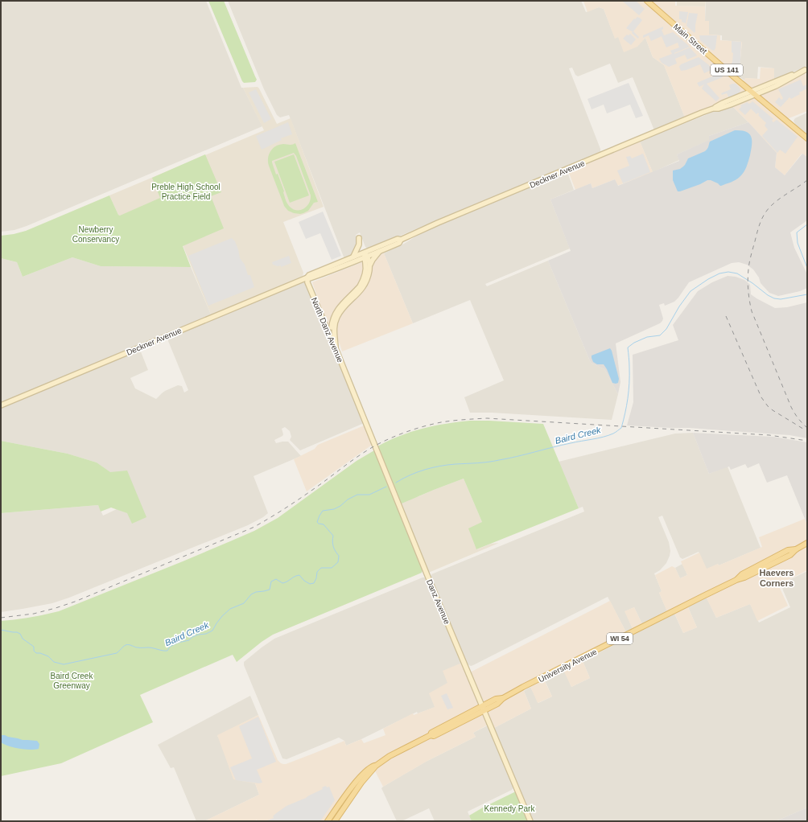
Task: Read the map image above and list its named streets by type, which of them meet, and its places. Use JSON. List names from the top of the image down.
{
  "streets": {
    "main road": [
      "Main Street",
      "US 141",
      "WI 54",
      "University Avenue"
    ],
    "street": ["Deckner Avenue", "North Danz Avenue", "Danz Avenue"]
  },
  "crossings": [
    ["Main Street", "Deckner Avenue"],
    ["Deckner Avenue", "North Danz Avenue"],
    ["North Danz Avenue", "Danz Avenue"],
    ["Danz Avenue", "University Avenue"]
  ],
  "districts": ["Haevers Corners"],
  "water": ["Baird Creek"],
  "parks": [
    "Preble High School Practice Field",
    "Newberry Conservancy",
    "Baird Creek Greenway",
    "Kennedy Park"
  ]
}
